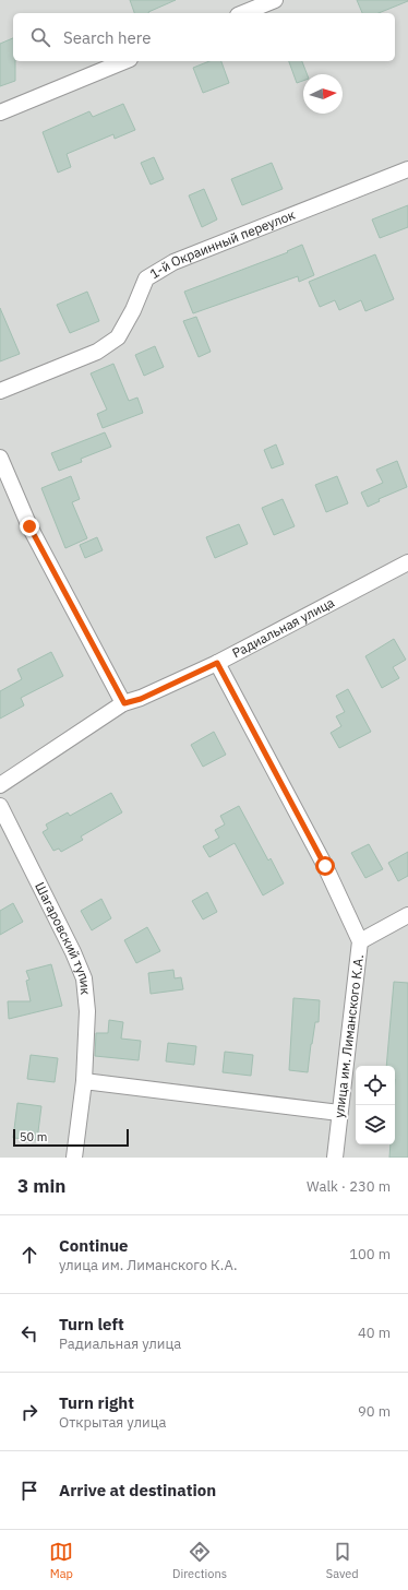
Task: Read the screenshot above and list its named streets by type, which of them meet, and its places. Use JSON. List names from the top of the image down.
{
  "streets": {
    "street": [
      "1-й Окраинный переулок",
      "Радиальная улица",
      "Шагаровский тупик",
      "улица им. Лиманского К.А."
    ]
  },
  "crossings": [
    ["Радиальная улица", "улица им. Лиманского К.А."]
  ],
  "scale_bar": "50 m",
  "north": "right",
  "page": {
    "search": "Search here",
    "scale": "50 m",
    "heading": ["3 min", "Walk · 230 m"],
    "list": [
      ["Continue", "улица им. Лиманского К.А.", "100 m"],
      ["Turn left", "Радиальная улица", "40 m"],
      ["Turn right", "Открытая улица", "90 m"],
      "Arrive at destination"
    ],
    "nav": ["Map", "Directions", "Saved"]
  }
}
